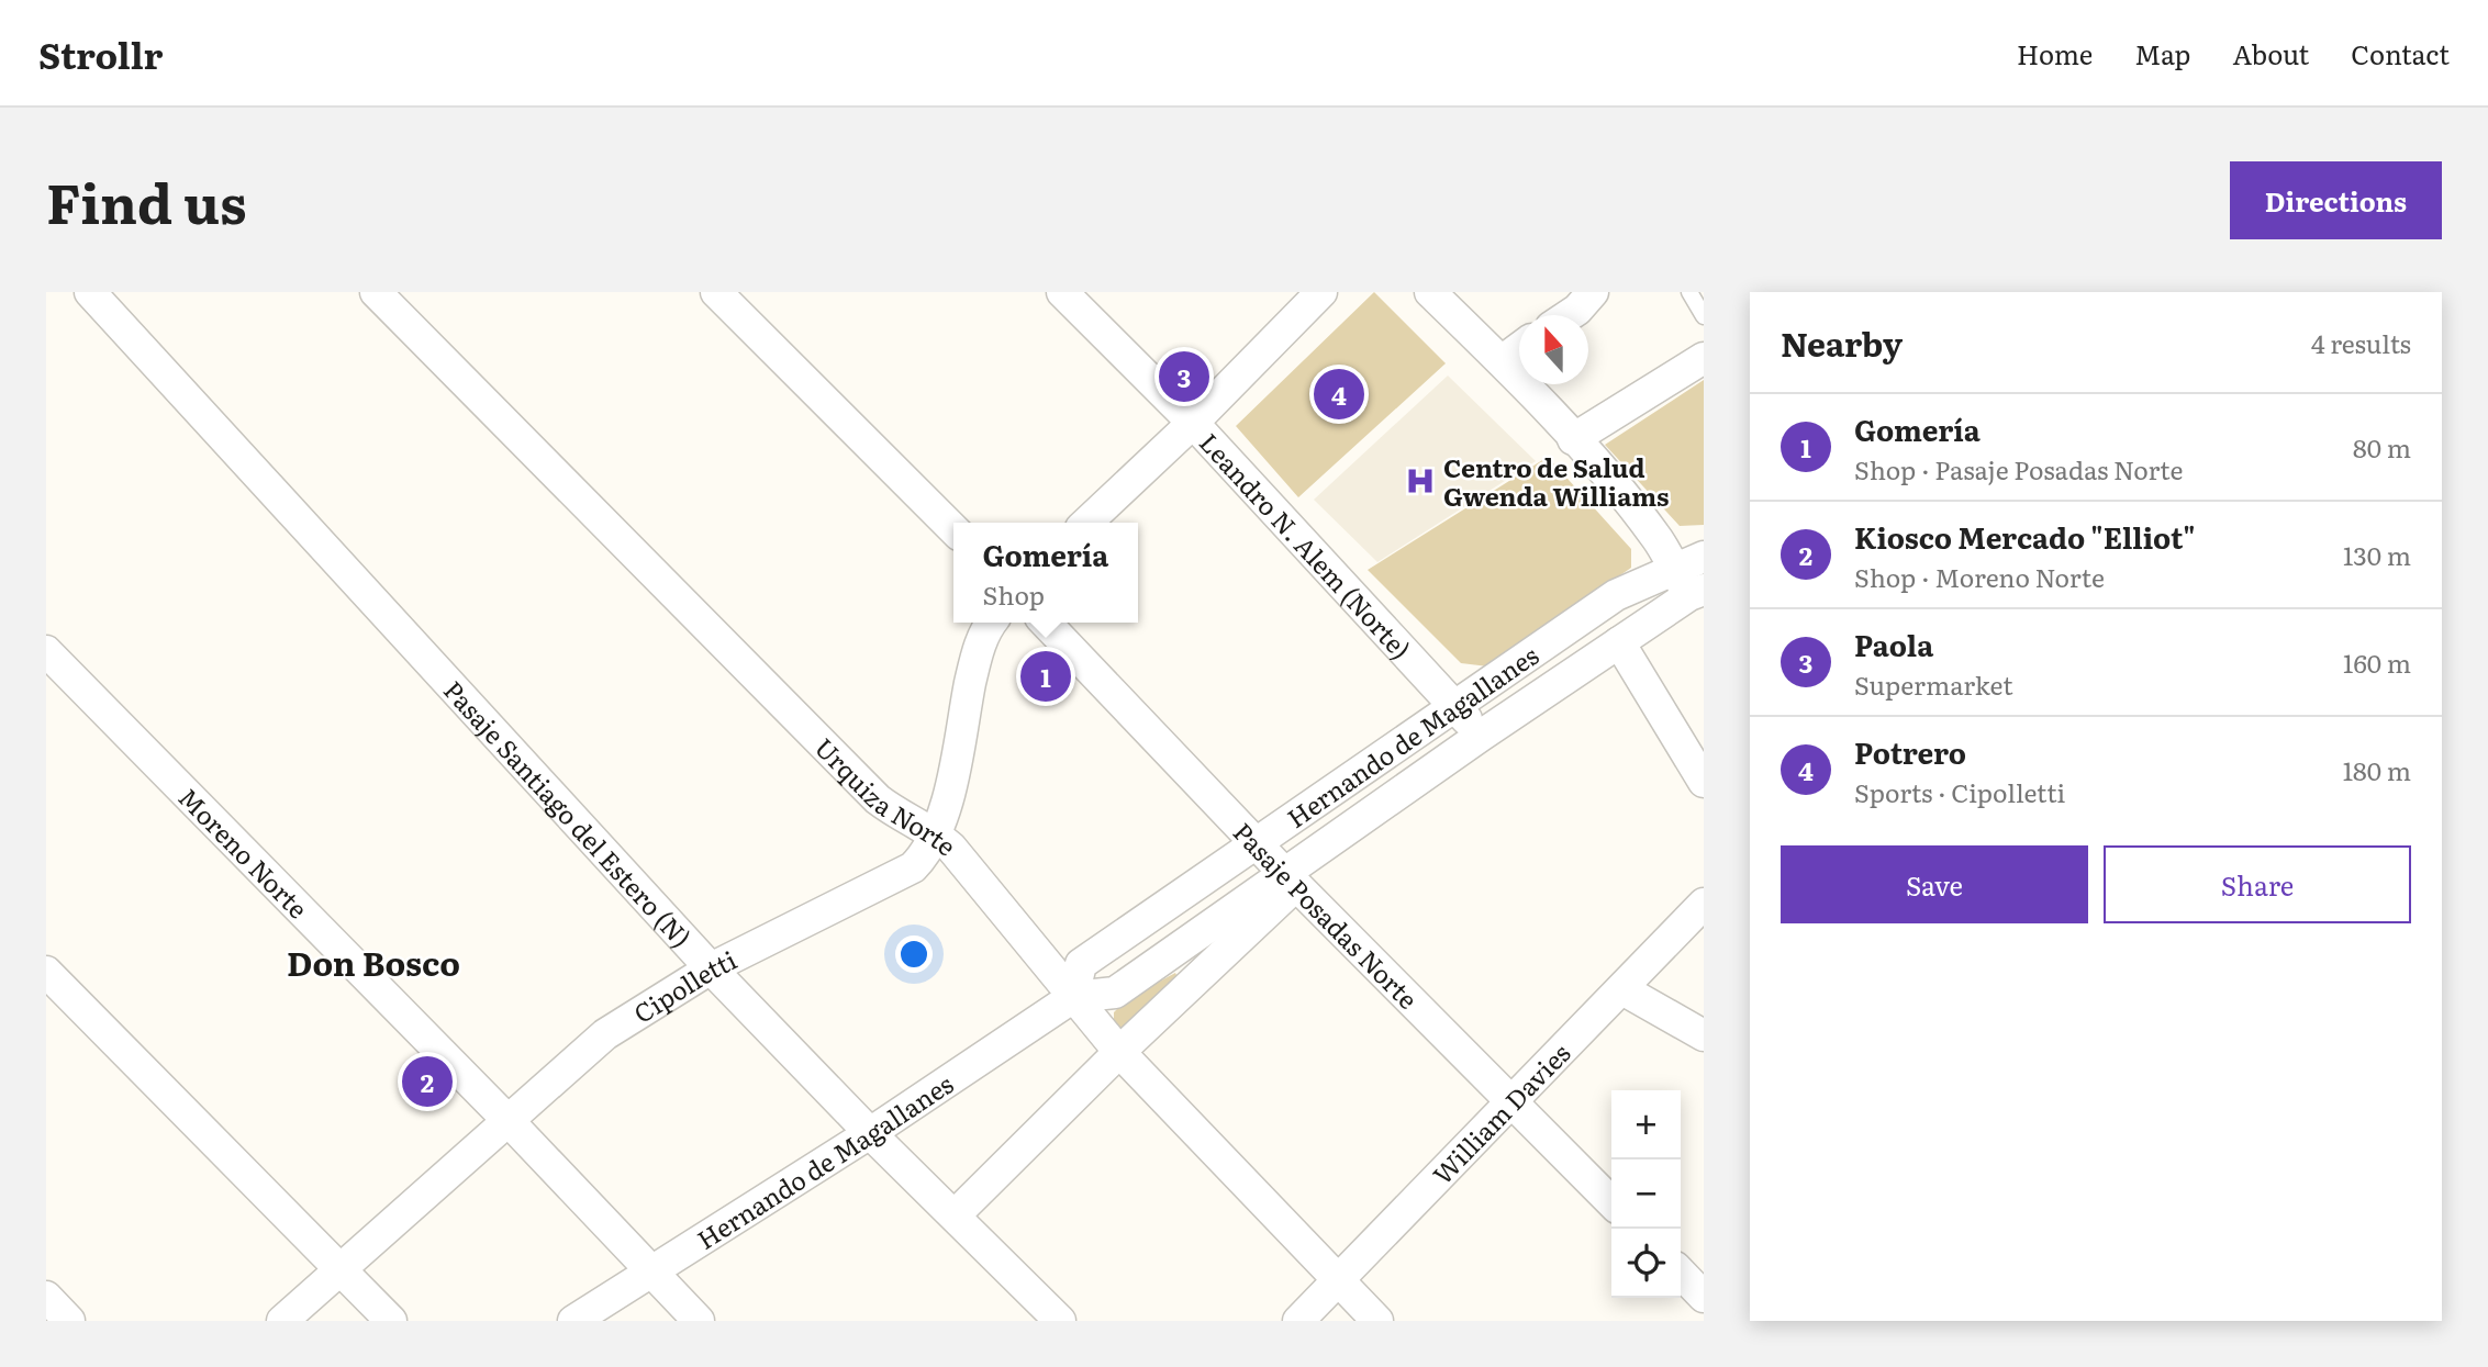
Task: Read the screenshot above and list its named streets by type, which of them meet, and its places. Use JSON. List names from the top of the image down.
{
  "streets": {
    "street": [
      "Leandro N. Alem (Norte)",
      "Hernando de Magallanes",
      "Urquiza Norte",
      "Pasaje Santiago del Estero (N)",
      "Moreno Norte",
      "Pasaje Posadas Norte",
      "Cipolletti",
      "William Davies"
    ]
  },
  "crossings": [
    ["Leandro N. Alem (Norte)", "Hernando de Magallanes"],
    ["Hernando de Magallanes", "Urquiza Norte"],
    ["Hernando de Magallanes", "Pasaje Santiago del Estero (N)"],
    ["Hernando de Magallanes", "Moreno Norte"],
    ["Hernando de Magallanes", "Pasaje Posadas Norte"],
    ["Urquiza Norte", "Cipolletti"],
    ["Urquiza Norte", "William Davies"],
    ["Pasaje Santiago del Estero (N)", "Cipolletti"],
    ["Moreno Norte", "Cipolletti"],
    ["Pasaje Posadas Norte", "William Davies"]
  ],
  "districts": ["Don Bosco"],
  "places": {
    "hospital": ["Centro de Salud Gwenda Williams"]
  },
  "north": "top",
  "page": {
    "header": "Strollr",
    "nav": [
      "Home",
      "Map",
      "About",
      "Contact"
    ],
    "title": "Find us",
    "buttons": [
      "Directions",
      ["Save", "Share"]
    ],
    "heading": ["Nearby", "4 results"],
    "pins": [
      "3",
      "4",
      "1",
      "2"
    ],
    "list": [
      {
        "mark": "1",
        "name": "Gomería",
        "note": "Shop · Pasaje Posadas Norte",
        "value": "80 m"
      },
      {
        "mark": "2",
        "name": "Kiosco Mercado \"Elliot\"",
        "note": "Shop · Moreno Norte",
        "value": "130 m"
      },
      {
        "mark": "3",
        "name": "Paola",
        "note": "Supermarket",
        "value": "160 m"
      },
      {
        "mark": "4",
        "name": "Potrero",
        "note": "Sports · Cipolletti",
        "value": "180 m"
      }
    ],
    "popup": ["Gomería", "Shop"],
    "map_buttons": ["+", "−"]
  }
}
